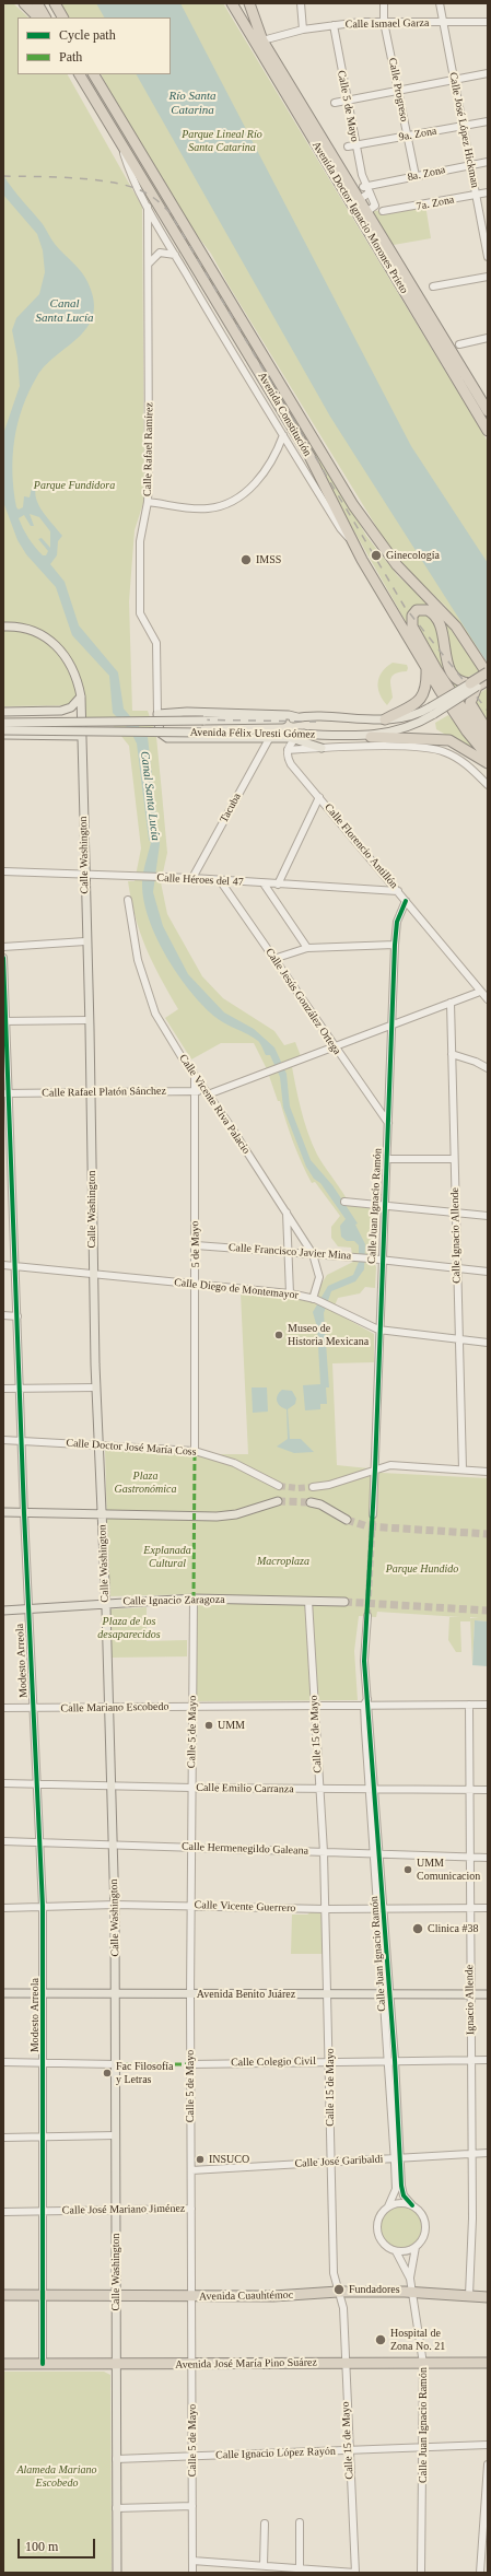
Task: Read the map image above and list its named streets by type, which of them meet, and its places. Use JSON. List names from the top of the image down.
{
  "streets": {
    "highway": [
      "Avenida Doctor Ignacio Morones Prieto",
      "Avenida Constitución",
      "Avenida Félix Uresti Gómez",
      "Avenida Cuauhtémoc",
      "Avenida José María Pino Suárez"
    ],
    "main road": ["Calle Washington", "Calle Ignacio Zaragoza", "Avenida Benito Juárez"],
    "street": [
      "Calle Ismael Garza",
      "Calle Progreso",
      "Calle 5 de Mayo",
      "Calle José López Hickman",
      "9a. Zona",
      "8a. Zona",
      "7a. Zona",
      "Calle Rafael Ramírez",
      "Tacuba",
      "Calle Florencio Antillón",
      "Calle Héroes del 47",
      "Calle Jesús González Ortega",
      "Calle Rafael Platón Sánchez",
      "Calle Vicente Riva Palacio",
      "Calle Juan Ignacio Ramón",
      "Calle Ignacio Allende",
      "5 de Mayo",
      "Calle Francisco Javier Mina",
      "Calle Diego de Montemayor",
      "Calle Doctor José María Coss",
      "Modesto Arreola",
      "Calle Mariano Escobedo",
      "Calle 15 de Mayo",
      "Calle Emilio Carranza",
      "Calle Hermenegildo Galeana",
      "Calle Vicente Guerrero",
      "Ignacio Allende",
      "Calle Colegio Civil",
      "Calle José Garibaldi",
      "Calle José Mariano Jiménez",
      "Calle Ignacio López Rayón"
    ]
  },
  "crossings": [
    ["Calle Ismael Garza", "Calle Progreso"],
    ["Calle Ismael Garza", "Calle 5 de Mayo"],
    ["Calle Ismael Garza", "Calle José López Hickman"],
    ["Calle Ismael Garza", "Avenida Doctor Ignacio Morones Prieto"],
    ["Calle Progreso", "9a. Zona"],
    ["Calle Progreso", "8a. Zona"],
    ["Calle 5 de Mayo", "9a. Zona"],
    ["Calle 5 de Mayo", "8a. Zona"],
    ["Calle 5 de Mayo", "Avenida Doctor Ignacio Morones Prieto"],
    ["Calle 5 de Mayo", "Calle Ignacio Zaragoza"],
    ["Calle 5 de Mayo", "Calle Mariano Escobedo"],
    ["Calle 5 de Mayo", "Calle Emilio Carranza"],
    ["Calle 5 de Mayo", "Calle Hermenegildo Galeana"],
    ["Calle 5 de Mayo", "Calle Vicente Guerrero"],
    ["Calle 5 de Mayo", "Avenida Benito Juárez"],
    ["Calle 5 de Mayo", "Calle Colegio Civil"],
    ["Calle 5 de Mayo", "Calle José Garibaldi"],
    ["Calle 5 de Mayo", "Calle José Mariano Jiménez"],
    ["Calle 5 de Mayo", "Avenida Cuauhtémoc"],
    ["Calle 5 de Mayo", "Avenida José María Pino Suárez"],
    ["Calle 5 de Mayo", "Calle Ignacio López Rayón"],
    ["Calle José López Hickman", "9a. Zona"],
    ["Calle José López Hickman", "8a. Zona"],
    ["Calle José López Hickman", "7a. Zona"],
    ["Avenida Constitución", "Avenida Félix Uresti Gómez"],
    ["Tacuba", "Calle Héroes del 47"],
    ["Calle Florencio Antillón", "Calle Héroes del 47"],
    ["Calle Florencio Antillón", "Calle Rafael Platón Sánchez"],
    ["Calle Florencio Antillón", "Calle Juan Ignacio Ramón"],
    ["Calle Washington", "Calle Héroes del 47"],
    ["Calle Washington", "Calle Rafael Platón Sánchez"],
    ["Calle Washington", "Calle Diego de Montemayor"],
    ["Calle Washington", "Calle Doctor José María Coss"],
    ["Calle Washington", "Calle Ignacio Zaragoza"],
    ["Calle Washington", "Calle Mariano Escobedo"],
    ["Calle Washington", "Calle Emilio Carranza"],
    ["Calle Washington", "Calle Hermenegildo Galeana"],
    ["Calle Washington", "Calle Vicente Guerrero"],
    ["Calle Washington", "Avenida Benito Juárez"],
    ["Calle Washington", "Calle José Mariano Jiménez"],
    ["Calle Washington", "Avenida Cuauhtémoc"],
    ["Calle Washington", "Avenida José María Pino Suárez"],
    ["Calle Washington", "Calle Ignacio López Rayón"],
    ["Calle Héroes del 47", "Calle Jesús González Ortega"],
    ["Calle Jesús González Ortega", "Calle Rafael Platón Sánchez"],
    ["Calle Jesús González Ortega", "Calle Juan Ignacio Ramón"],
    ["Calle Rafael Platón Sánchez", "Calle Vicente Riva Palacio"],
    ["Calle Rafael Platón Sánchez", "Calle Juan Ignacio Ramón"],
    ["Calle Rafael Platón Sánchez", "Calle Ignacio Allende"],
    ["Calle Rafael Platón Sánchez", "5 de Mayo"],
    ["Calle Rafael Platón Sánchez", "Modesto Arreola"],
    ["Calle Vicente Riva Palacio", "Calle Francisco Javier Mina"],
    ["Calle Vicente Riva Palacio", "Calle Diego de Montemayor"],
    ["Calle Juan Ignacio Ramón", "Calle Francisco Javier Mina"],
    ["Calle Juan Ignacio Ramón", "Calle Diego de Montemayor"],
    ["Calle Juan Ignacio Ramón", "Calle Mariano Escobedo"],
    ["Calle Juan Ignacio Ramón", "Calle Emilio Carranza"],
    ["Calle Juan Ignacio Ramón", "Calle Hermenegildo Galeana"],
    ["Calle Juan Ignacio Ramón", "Calle Vicente Guerrero"],
    ["Calle Juan Ignacio Ramón", "Avenida Benito Juárez"],
    ["Calle Juan Ignacio Ramón", "Calle Colegio Civil"],
    ["Calle Juan Ignacio Ramón", "Calle José Garibaldi"],
    ["Calle Juan Ignacio Ramón", "Avenida Cuauhtémoc"],
    ["Calle Juan Ignacio Ramón", "Avenida José María Pino Suárez"],
    ["Calle Juan Ignacio Ramón", "Calle Ignacio López Rayón"],
    ["Calle Ignacio Allende", "Calle Francisco Javier Mina"],
    ["Calle Ignacio Allende", "Calle Diego de Montemayor"],
    ["5 de Mayo", "Calle Francisco Javier Mina"],
    ["5 de Mayo", "Calle Diego de Montemayor"],
    ["5 de Mayo", "Calle Doctor José María Coss"],
    ["Calle Diego de Montemayor", "Modesto Arreola"],
    ["Calle Doctor José María Coss", "Modesto Arreola"],
    ["Calle Ignacio Zaragoza", "Modesto Arreola"],
    ["Calle Ignacio Zaragoza", "Calle 15 de Mayo"],
    ["Modesto Arreola", "Calle Mariano Escobedo"],
    ["Modesto Arreola", "Calle Emilio Carranza"],
    ["Modesto Arreola", "Calle Hermenegildo Galeana"],
    ["Modesto Arreola", "Calle Vicente Guerrero"],
    ["Modesto Arreola", "Avenida Benito Juárez"],
    ["Modesto Arreola", "Calle José Mariano Jiménez"],
    ["Modesto Arreola", "Avenida Cuauhtémoc"],
    ["Modesto Arreola", "Avenida José María Pino Suárez"],
    ["Calle Mariano Escobedo", "Calle 15 de Mayo"],
    ["Calle Mariano Escobedo", "Ignacio Allende"],
    ["Calle 15 de Mayo", "Calle Emilio Carranza"],
    ["Calle 15 de Mayo", "Calle Hermenegildo Galeana"],
    ["Calle 15 de Mayo", "Calle Vicente Guerrero"],
    ["Calle 15 de Mayo", "Avenida Benito Juárez"],
    ["Calle 15 de Mayo", "Calle Colegio Civil"],
    ["Calle 15 de Mayo", "Calle José Garibaldi"],
    ["Calle 15 de Mayo", "Avenida Cuauhtémoc"],
    ["Calle 15 de Mayo", "Avenida José María Pino Suárez"],
    ["Calle 15 de Mayo", "Calle Ignacio López Rayón"],
    ["Calle Emilio Carranza", "Ignacio Allende"],
    ["Calle Hermenegildo Galeana", "Ignacio Allende"],
    ["Calle Vicente Guerrero", "Ignacio Allende"],
    ["Avenida Benito Juárez", "Ignacio Allende"],
    ["Ignacio Allende", "Calle Colegio Civil"],
    ["Ignacio Allende", "Calle José Garibaldi"],
    ["Ignacio Allende", "Avenida Cuauhtémoc"]
  ],
  "water": ["Río Santa Catarina", "Canal Santa Lucía"],
  "parks": [
    "Parque Lineal Río Santa Catarina",
    "Parque Fundidora",
    "Plaza Gastronómica",
    "Explanada Cultural",
    "Macroplaza",
    "Parque Hundido",
    "Plaza de los desaparecidos",
    "Alameda Mariano Escobedo"
  ],
  "places": [
    "Ginecología",
    "IMSS",
    "Museo de Historia Mexicana",
    "UMM",
    "UMM Comunicacion",
    "Clinica #38",
    "Fac Filosofía y Letras",
    "INSUCO",
    "Fundadores",
    "Hospital de Zona No. 21"
  ],
  "legend": ["Cycle path", "Path"],
  "scale_bar": "100 m"
}
